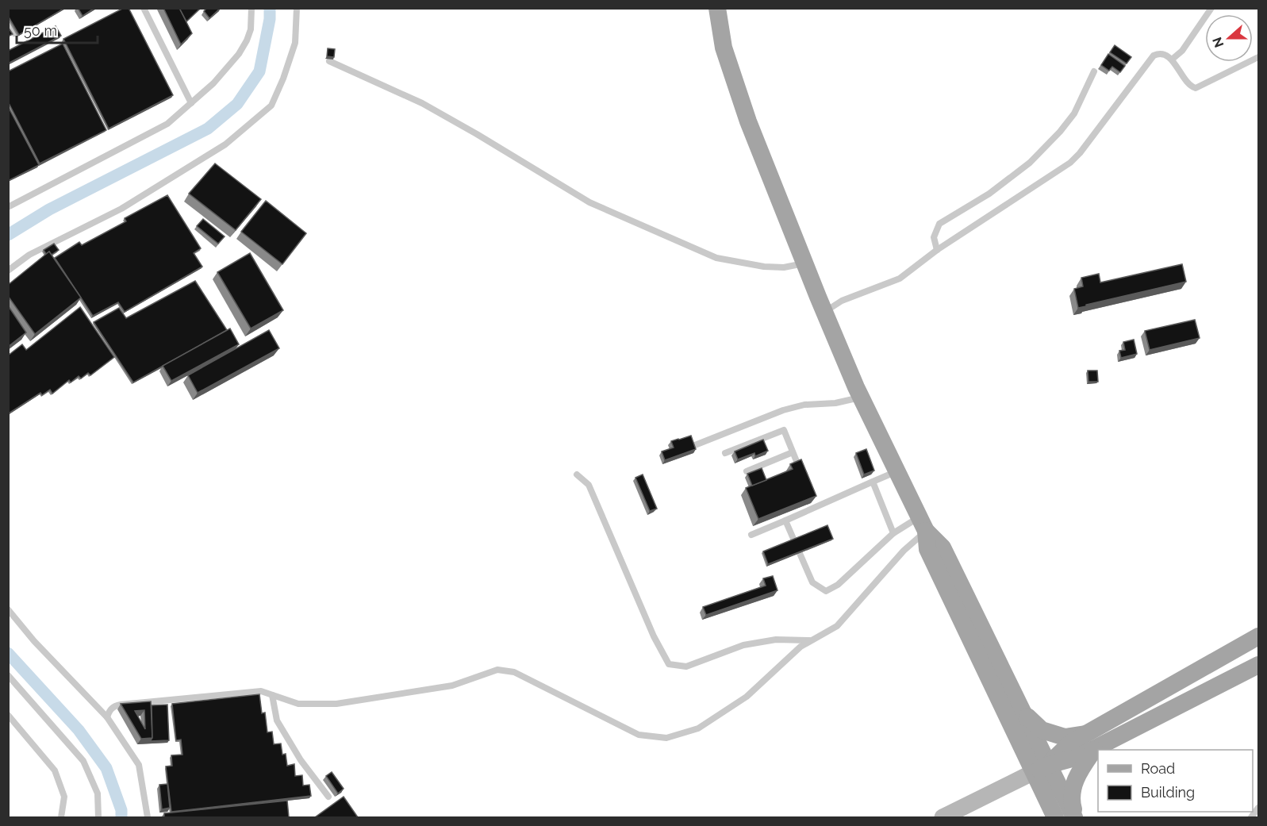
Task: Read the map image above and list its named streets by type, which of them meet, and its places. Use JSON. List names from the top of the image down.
{
  "legend": ["Road", "Building"],
  "scale_bar": "50 m",
  "north": "left"
}
